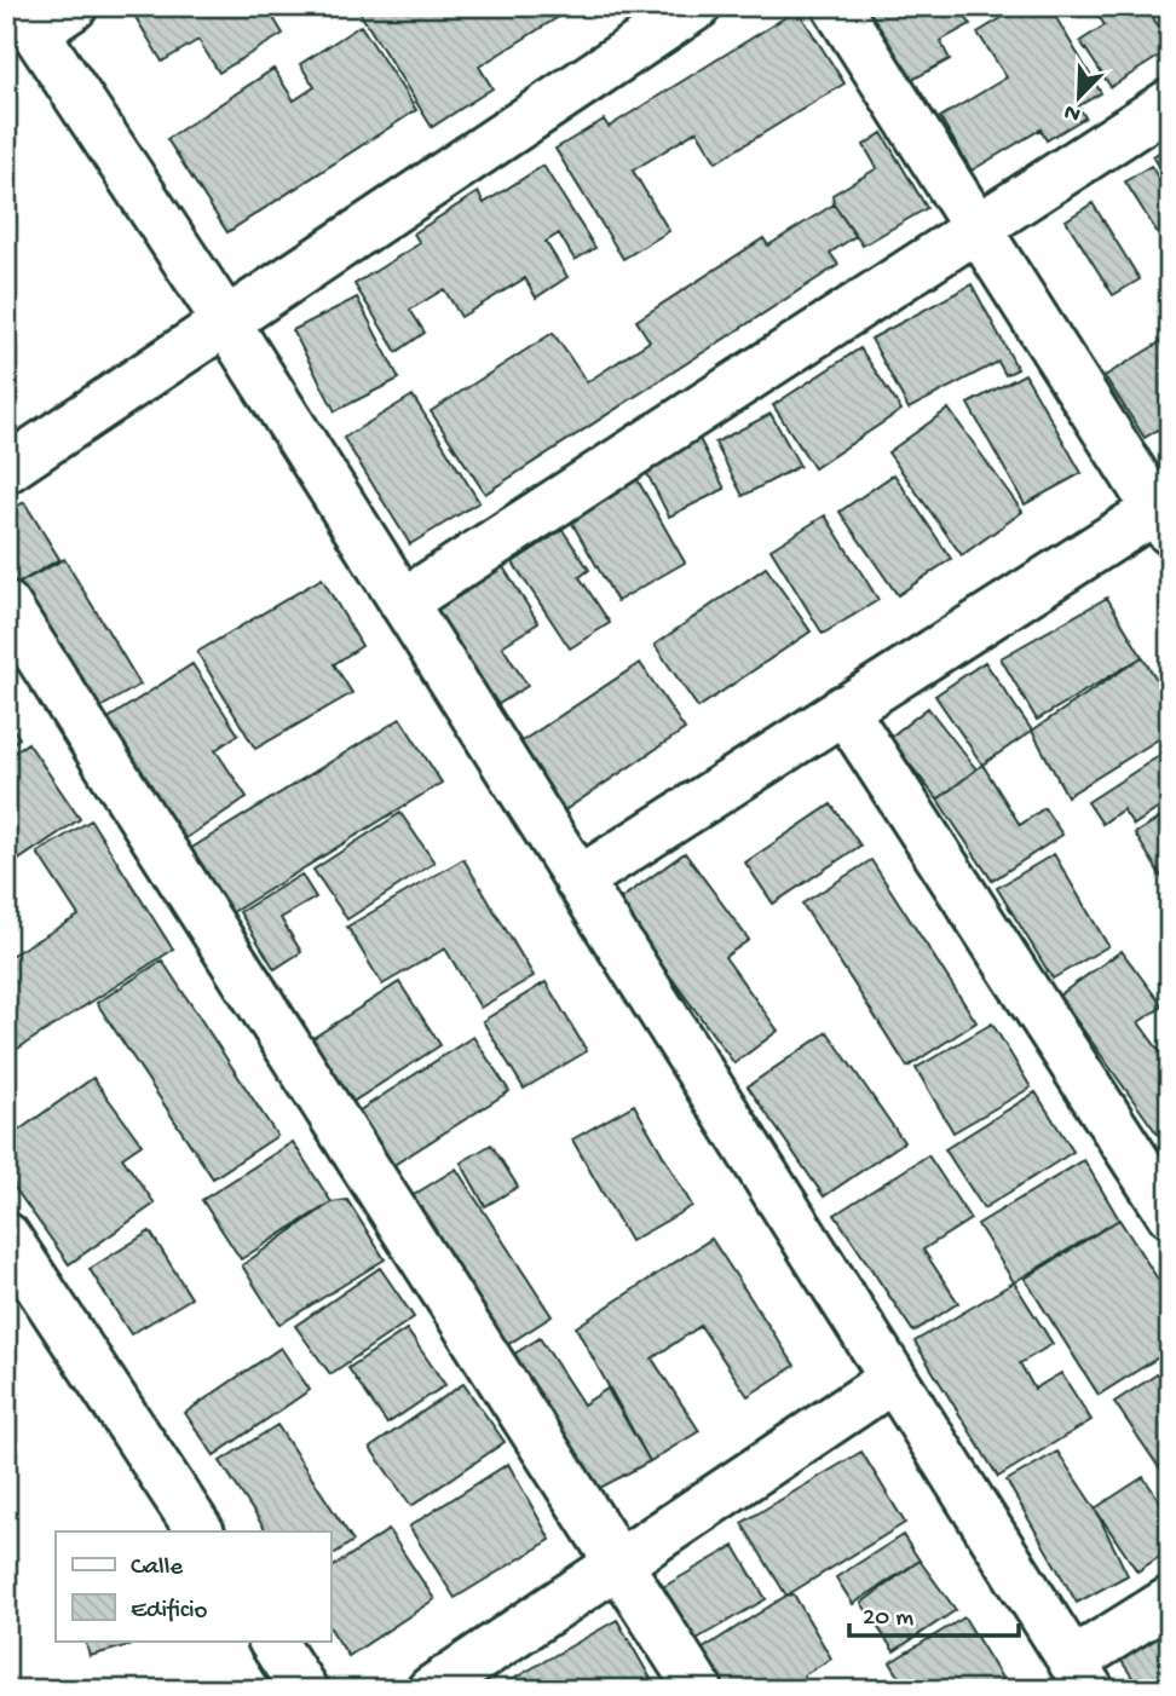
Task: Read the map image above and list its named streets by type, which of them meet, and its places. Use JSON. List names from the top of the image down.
{
  "legend": ["Calle", "Edificio"],
  "scale_bar": "20 m",
  "north": "bottom left"
}
